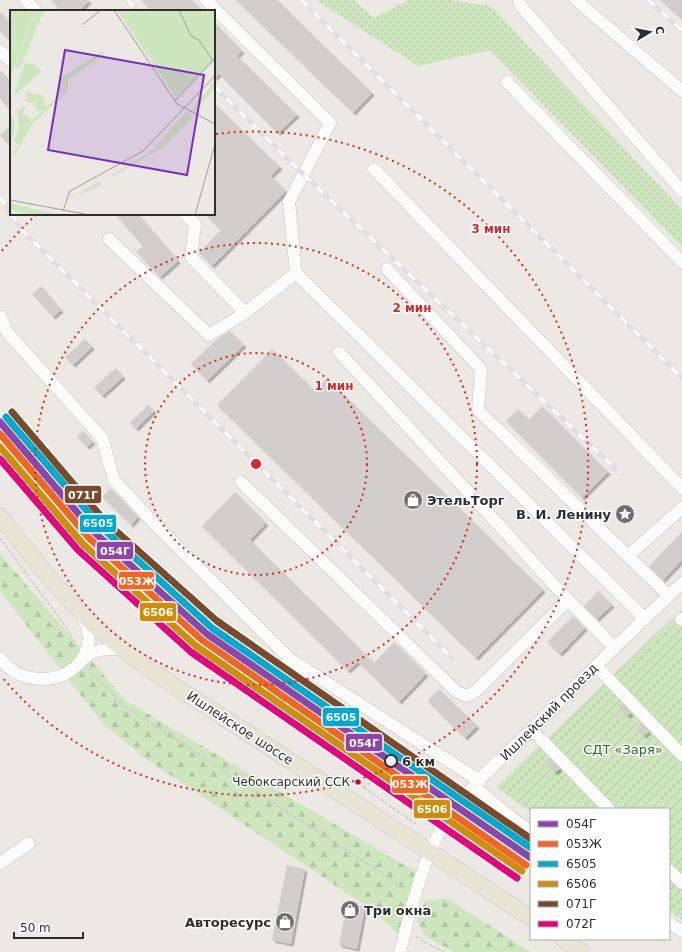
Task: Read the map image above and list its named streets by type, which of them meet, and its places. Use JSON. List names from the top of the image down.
{
  "streets": {
    "main road": ["Ишлейское шоссе"],
    "street": ["Ишлейский проезд"]
  },
  "crossings": [
    ["Ишлейский проезд", "Ишлейское шоссе"]
  ],
  "parks": ["СДТ «Заря»"],
  "places": {
    "shop": ["ЭтельТорг", "Три окна", "Авторесурс"],
    "place": ["В. И. Ленину"],
    "other": ["6 км", "Чебоксарский ССК"]
  },
  "lines": [
    "transit line 071Г",
    "transit line 6505",
    "transit line 054Г",
    "transit line 053Ж",
    "transit line 6506",
    "transit line 072Г"
  ],
  "legend": [
    "054Г",
    "053Ж",
    "6505",
    "6506",
    "071Г",
    "072Г"
  ],
  "scale_bar": "50 m",
  "north": "right",
  "rings": ["3 мин", "2 мин", "1 мин"]
}
